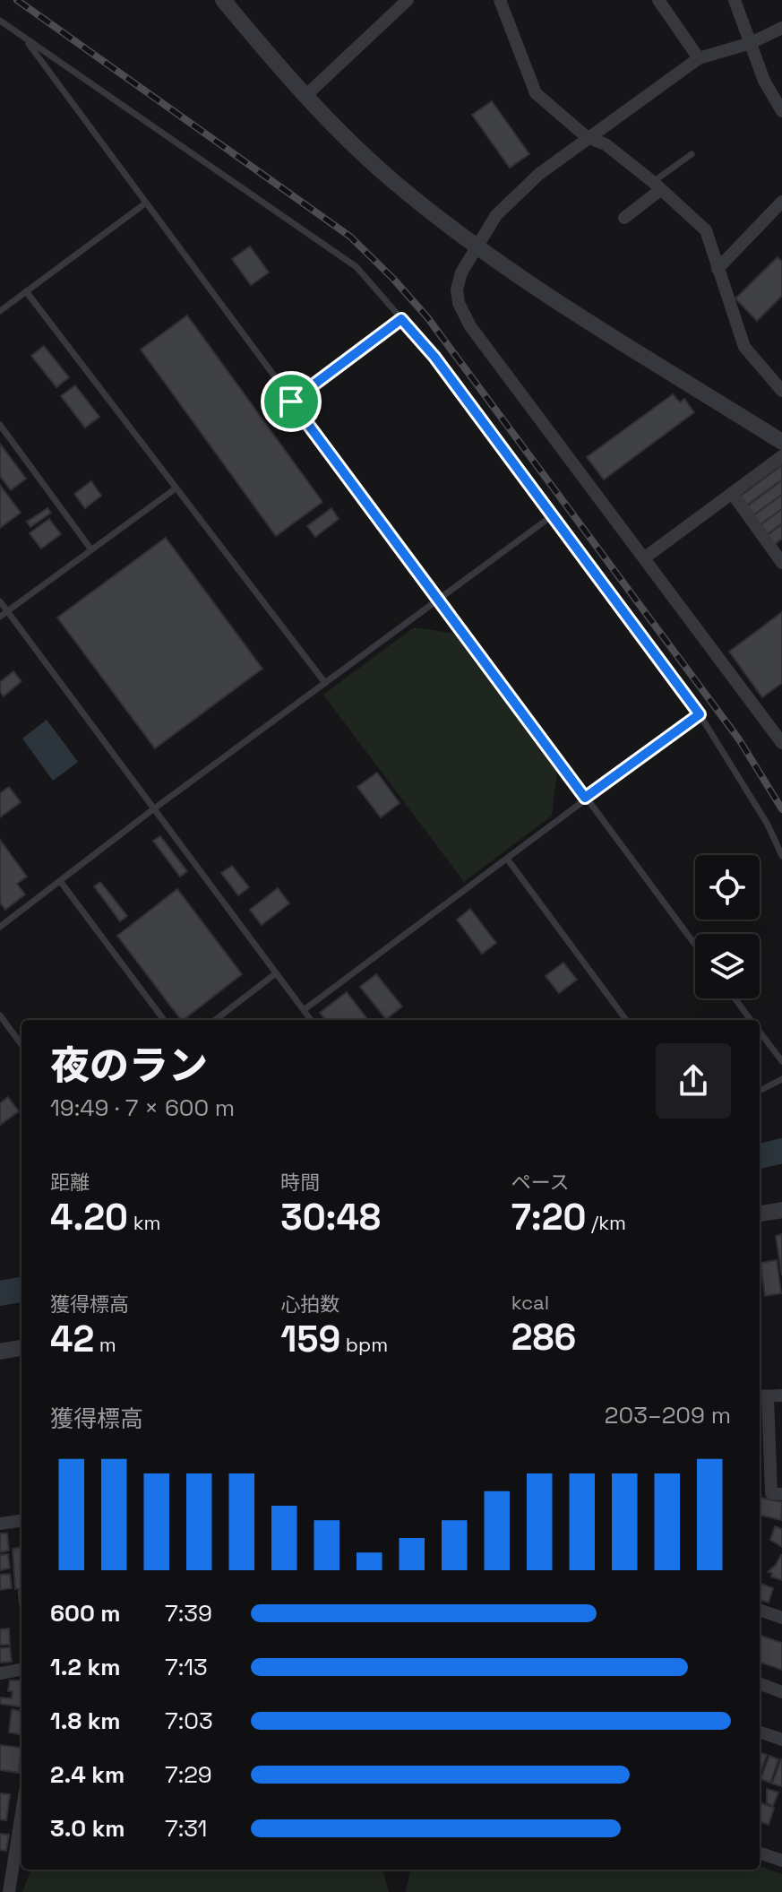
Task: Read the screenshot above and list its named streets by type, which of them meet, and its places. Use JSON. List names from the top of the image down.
{
  "page": {
    "heading": ["夜のラン", "19:49 · 7 × 600 m"],
    "stats": [
      ["距離", "4.20 km"],
      ["時間", "30:48"],
      ["ペース", "7:20 /km"],
      ["獲得標高", "42 m"],
      ["心拍数", "159 bpm"],
      ["kcal", "286"]
    ],
    "chart": ["獲得標高", "203–209 m"],
    "list": [
      {
        "name": "600 m",
        "note": "7:39"
      },
      {
        "name": "1.2 km",
        "note": "7:13"
      },
      {
        "name": "1.8 km",
        "note": "7:03"
      },
      {
        "name": "2.4 km",
        "note": "7:29"
      },
      {
        "name": "3.0 km",
        "note": "7:31"
      }
    ]
  }
}
